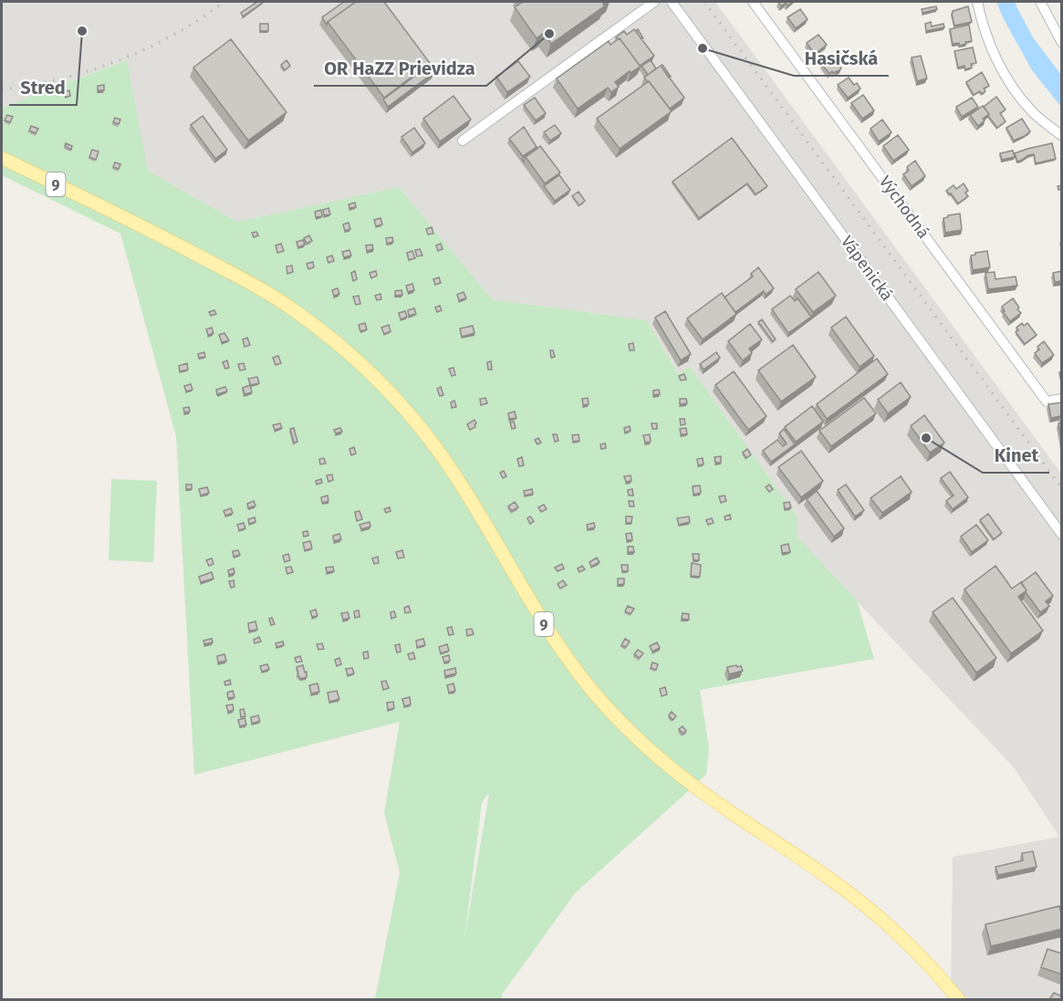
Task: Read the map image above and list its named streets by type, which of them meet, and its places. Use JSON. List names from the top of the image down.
{
  "streets": {
    "main road": ["9"],
    "street": ["Východná", "Vápenická"]
  },
  "places": [
    "Stred",
    "OR HaZZ Prievidza",
    "Hasičská",
    "Kinet"
  ]
}
